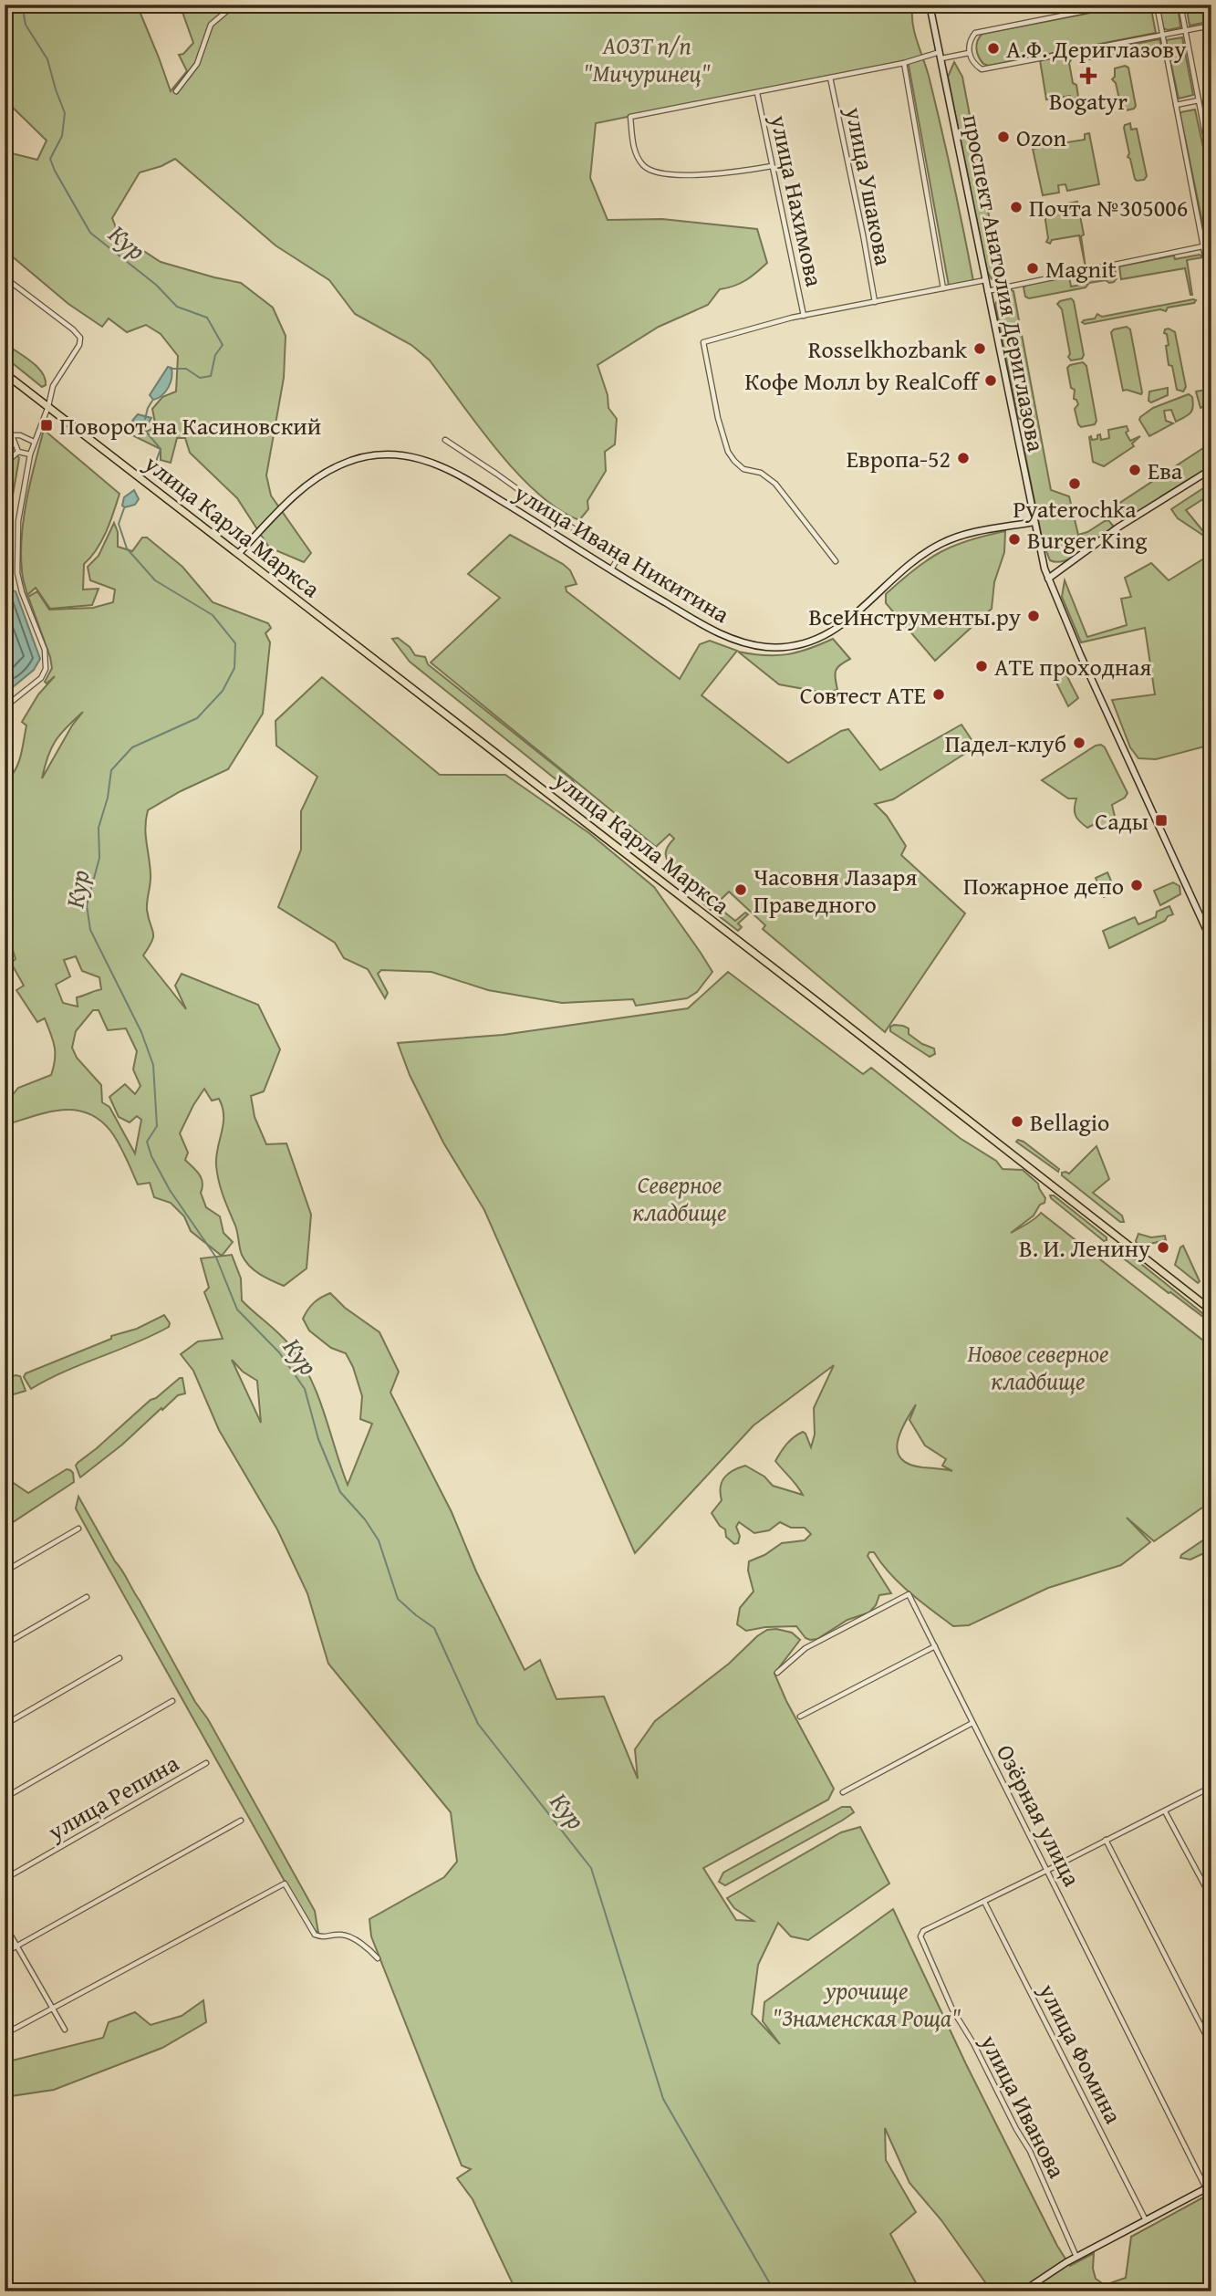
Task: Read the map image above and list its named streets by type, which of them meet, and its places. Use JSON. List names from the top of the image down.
{
  "streets": {
    "main road": ["проспект Анатолия Дериглазова", "улица Карла Маркса", "улица Ивана Никитина"],
    "street": [
      "улица Ушакова",
      "улица Нахимова",
      "улица Репина",
      "Озёрная улица",
      "улица Фомина",
      "улица Иванова"
    ]
  },
  "crossings": [
    ["проспект Анатолия Дериглазова", "улица Ивана Никитина"],
    ["улица Карла Маркса", "улица Ивана Никитина"],
    ["улица Фомина", "улица Иванова"]
  ],
  "water": ["Кур"],
  "parks": [
    "АОЗТ п/п \"Мичуринец\"",
    "Северное кладбище",
    "Новое северное кладбище",
    "урочище \"Знаменская Роща\""
  ],
  "places": {
    "other": [
      "А.Ф. Дериглазову",
      "Ozon",
      "Почта №305006",
      "Magnit",
      "Rosselkhozbank",
      "Кофе Молл by RealCoff",
      "Европа-52",
      "Ева",
      "Pyaterochka",
      "Burger King",
      "ВсеИнструменты.ру",
      "АТЕ проходная",
      "Совтест АТЕ",
      "Падел-клуб",
      "Пожарное депо",
      "Часовня Лазаря Праведного",
      "Bellagio",
      "В. И. Ленину"
    ],
    "health": ["Bogatyr"],
    "transit": ["Поворот на Касиновский", "Сады"]
  }
}
